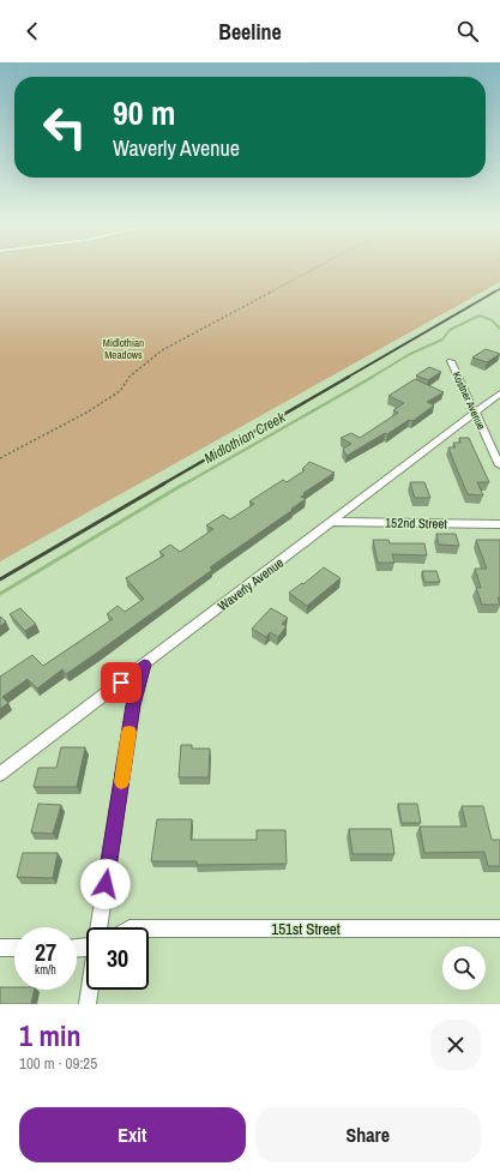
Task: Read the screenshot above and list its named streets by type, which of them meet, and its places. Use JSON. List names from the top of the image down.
{
  "streets": {
    "street": [
      "Kostner Avenue",
      "152nd Street",
      "Waverly Avenue",
      "151st Street"
    ]
  },
  "crossings": [
    ["Kostner Avenue", "Waverly Avenue"],
    ["152nd Street", "Waverly Avenue"]
  ],
  "water": ["Midlothian Creek"],
  "parks": ["Midlothian Meadows"],
  "page": {
    "header": "Beeline",
    "turn": ["90 m", "Waverly Avenue"],
    "speed": "27 km/h",
    "limit": "30",
    "heading": ["1 min", "100 m · 09:25"],
    "buttons": ["Exit", "Share"]
  }
}
